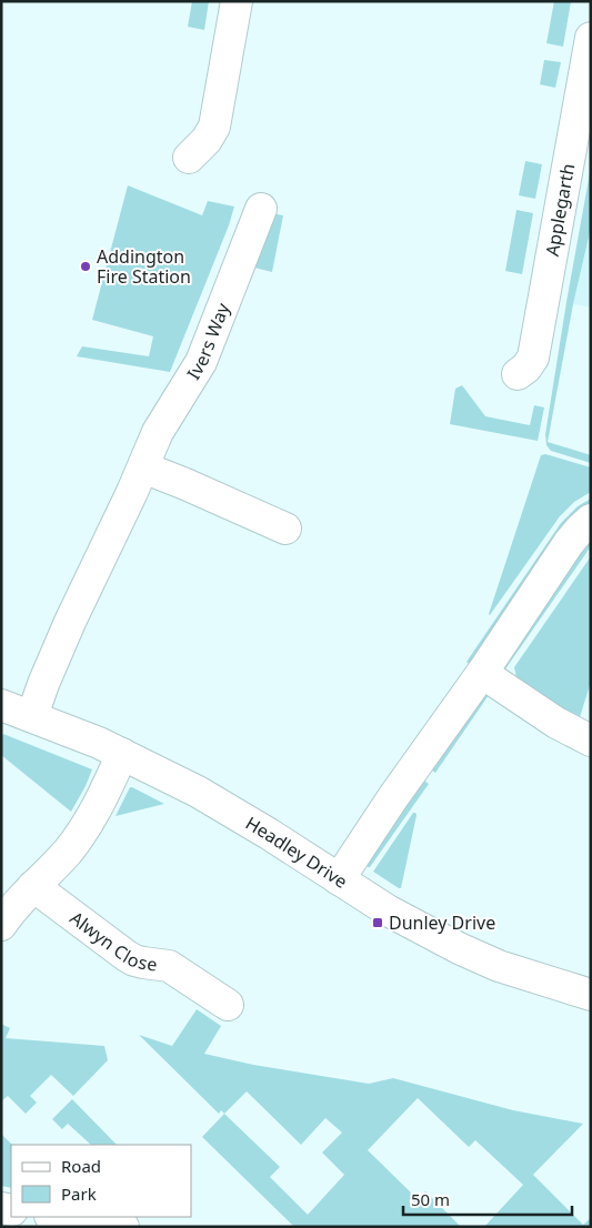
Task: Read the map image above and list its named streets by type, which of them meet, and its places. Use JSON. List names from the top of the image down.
{
  "streets": {
    "street": [
      "Applegarth",
      "Ivers Way",
      "Headley Drive",
      "Alwyn Close"
    ]
  },
  "crossings": [
    ["Ivers Way", "Headley Drive"]
  ],
  "places": {
    "other": ["Addington Fire Station"],
    "transit": ["Dunley Drive"]
  },
  "legend": ["Road", "Park"],
  "scale_bar": "50 m"
}
